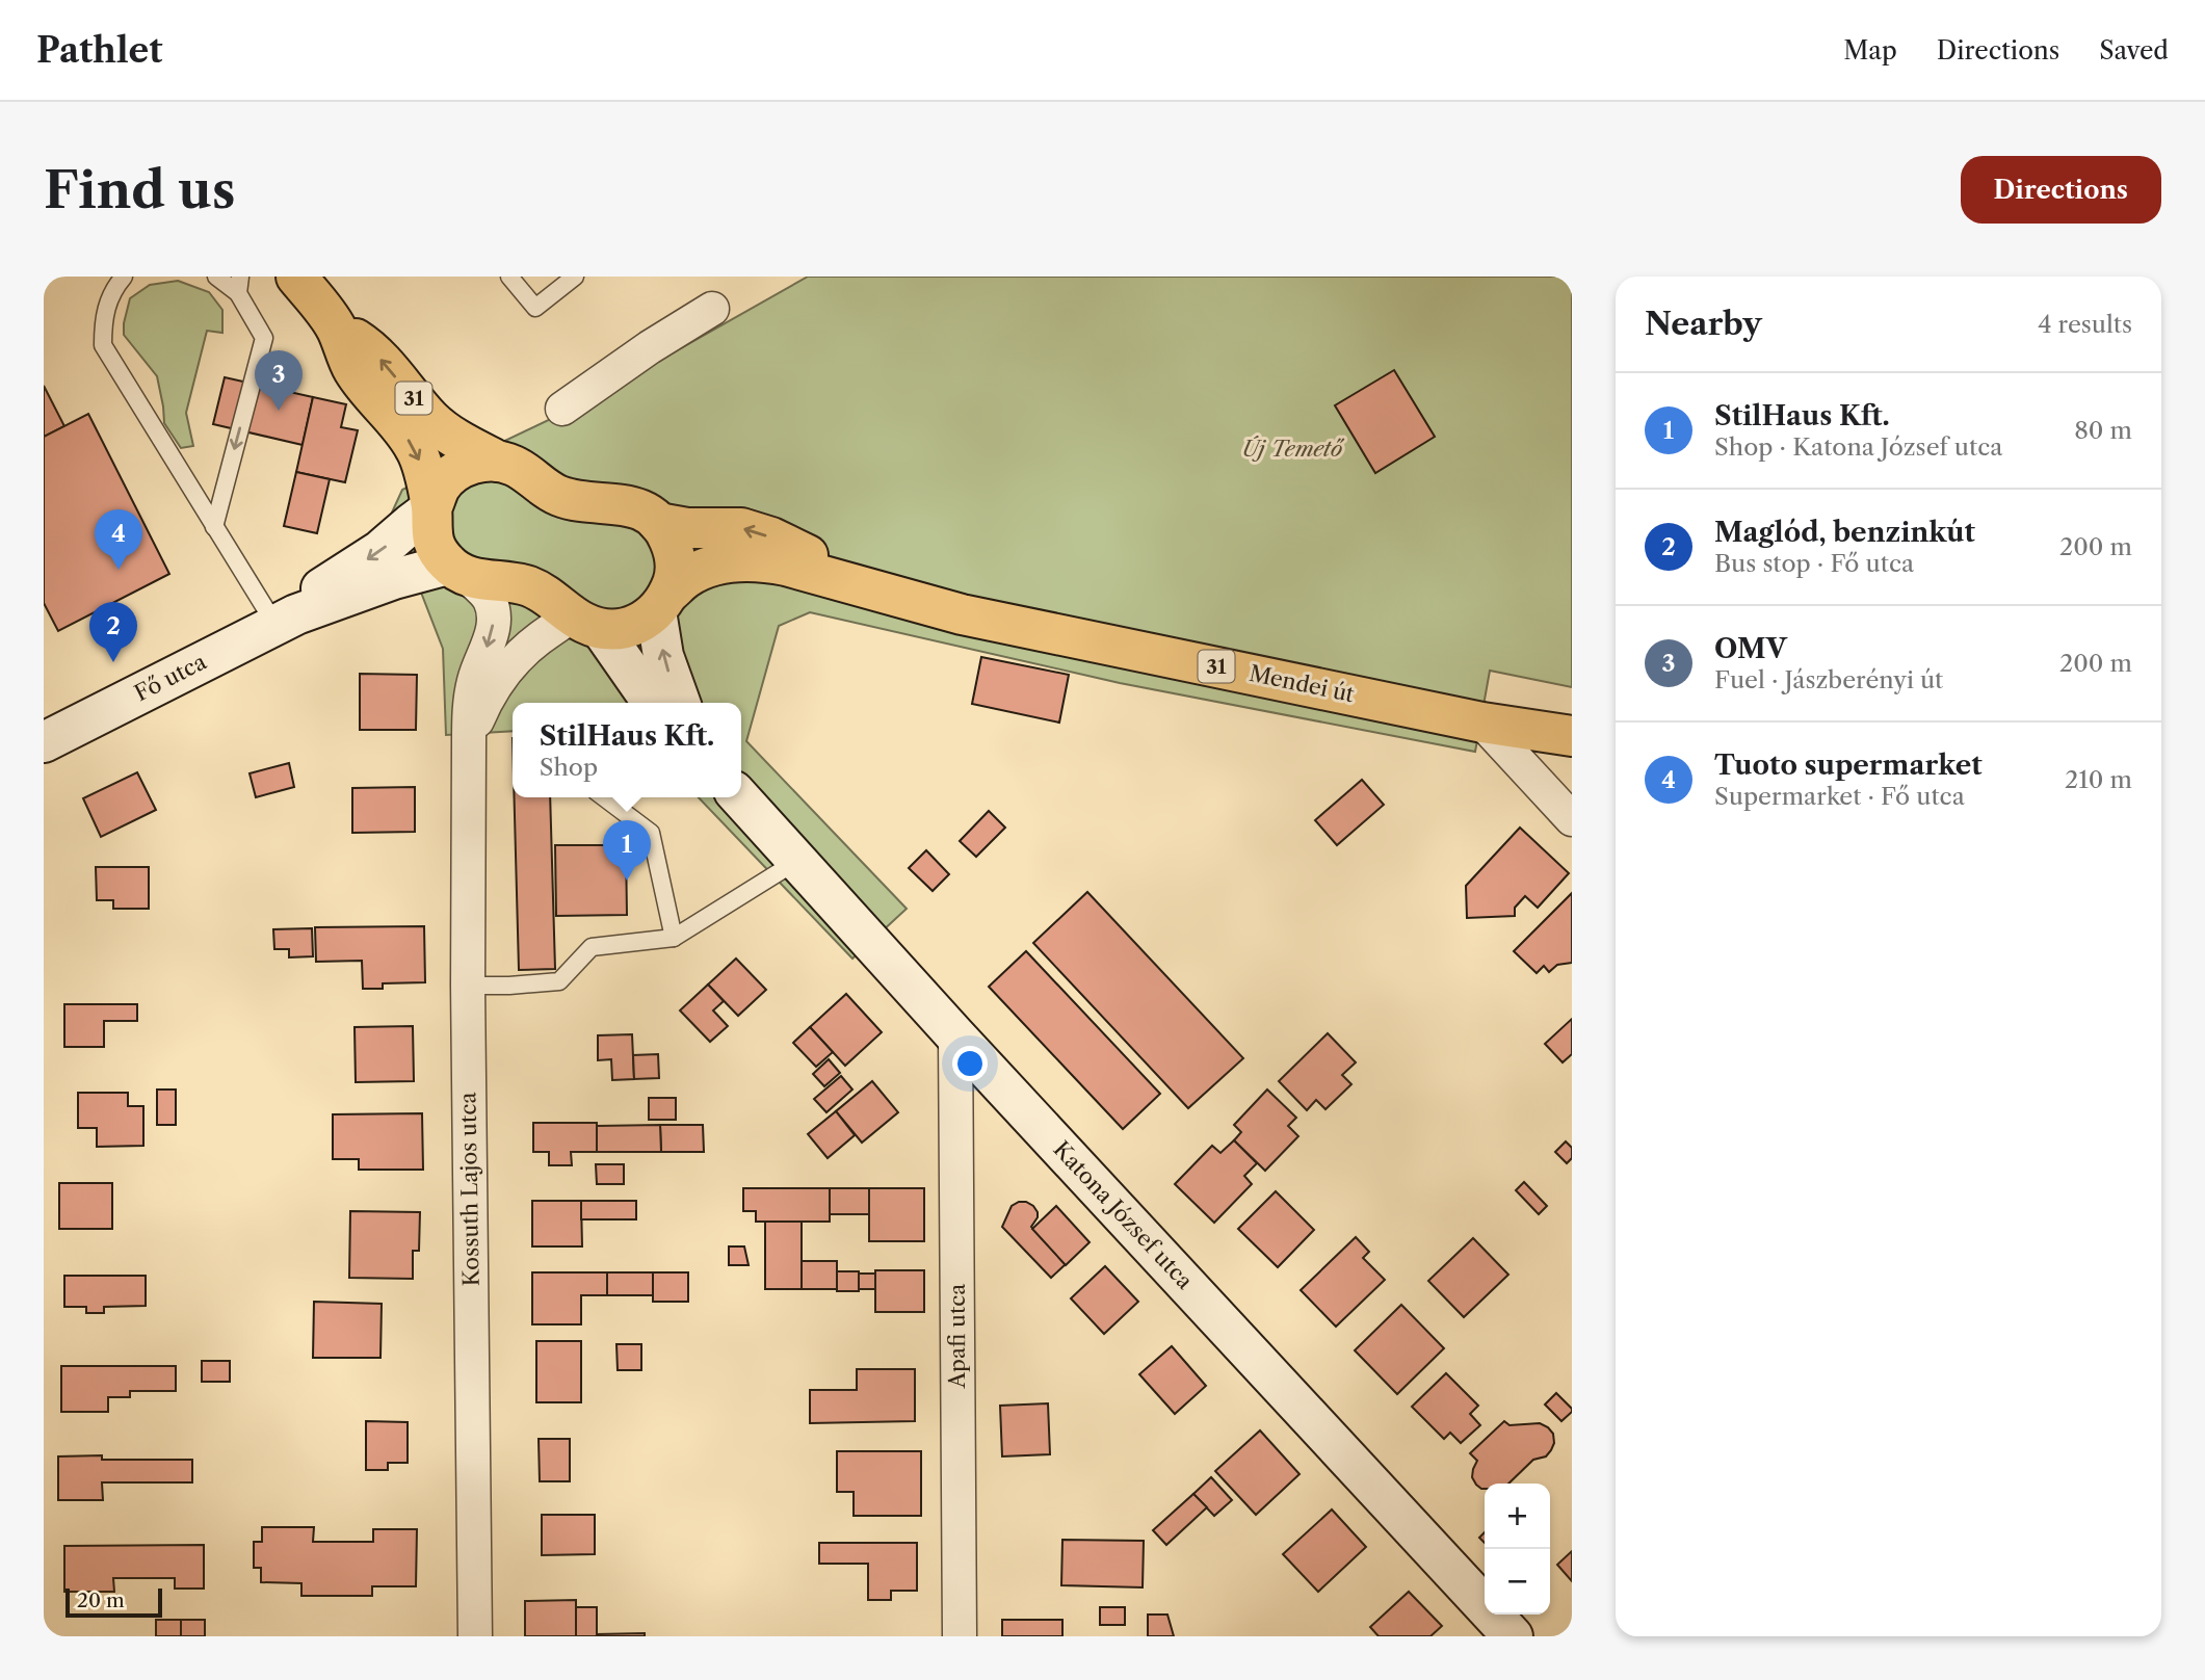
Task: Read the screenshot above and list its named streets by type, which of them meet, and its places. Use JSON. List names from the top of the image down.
{
  "streets": {
    "main road": [
      "31",
      "Fő utca",
      "Mendei út",
      "Katona József utca"
    ],
    "street": ["Kossuth Lajos utca", "Apafi utca"]
  },
  "crossings": [
    ["31", "Fő utca"],
    ["31", "Mendei út"],
    ["31", "Kossuth Lajos utca"],
    ["Fő utca", "Kossuth Lajos utca"],
    ["Katona József utca", "Apafi utca"]
  ],
  "parks": ["Új Temető"],
  "scale_bar": "20 m",
  "page": {
    "header": "Pathlet",
    "nav": ["Map", "Directions", "Saved"],
    "buttons": "Directions",
    "title": "Find us",
    "heading": ["Nearby", "4 results"],
    "pins": [
      "3",
      "4",
      "2",
      "1"
    ],
    "list": [
      {
        "mark": "1",
        "name": "StilHaus Kft.",
        "note": "Shop · Katona József utca",
        "value": "80 m"
      },
      {
        "mark": "2",
        "name": "Maglód, benzinkút",
        "note": "Bus stop · Fő utca",
        "value": "200 m"
      },
      {
        "mark": "3",
        "name": "OMV",
        "note": "Fuel · Jászberényi út",
        "value": "200 m"
      },
      {
        "mark": "4",
        "name": "Tuoto supermarket",
        "note": "Supermarket · Fő utca",
        "value": "210 m"
      }
    ],
    "popup": ["StilHaus Kft.", "Shop"],
    "map_buttons": ["+", "−"],
    "scale": "20 m"
  }
}
